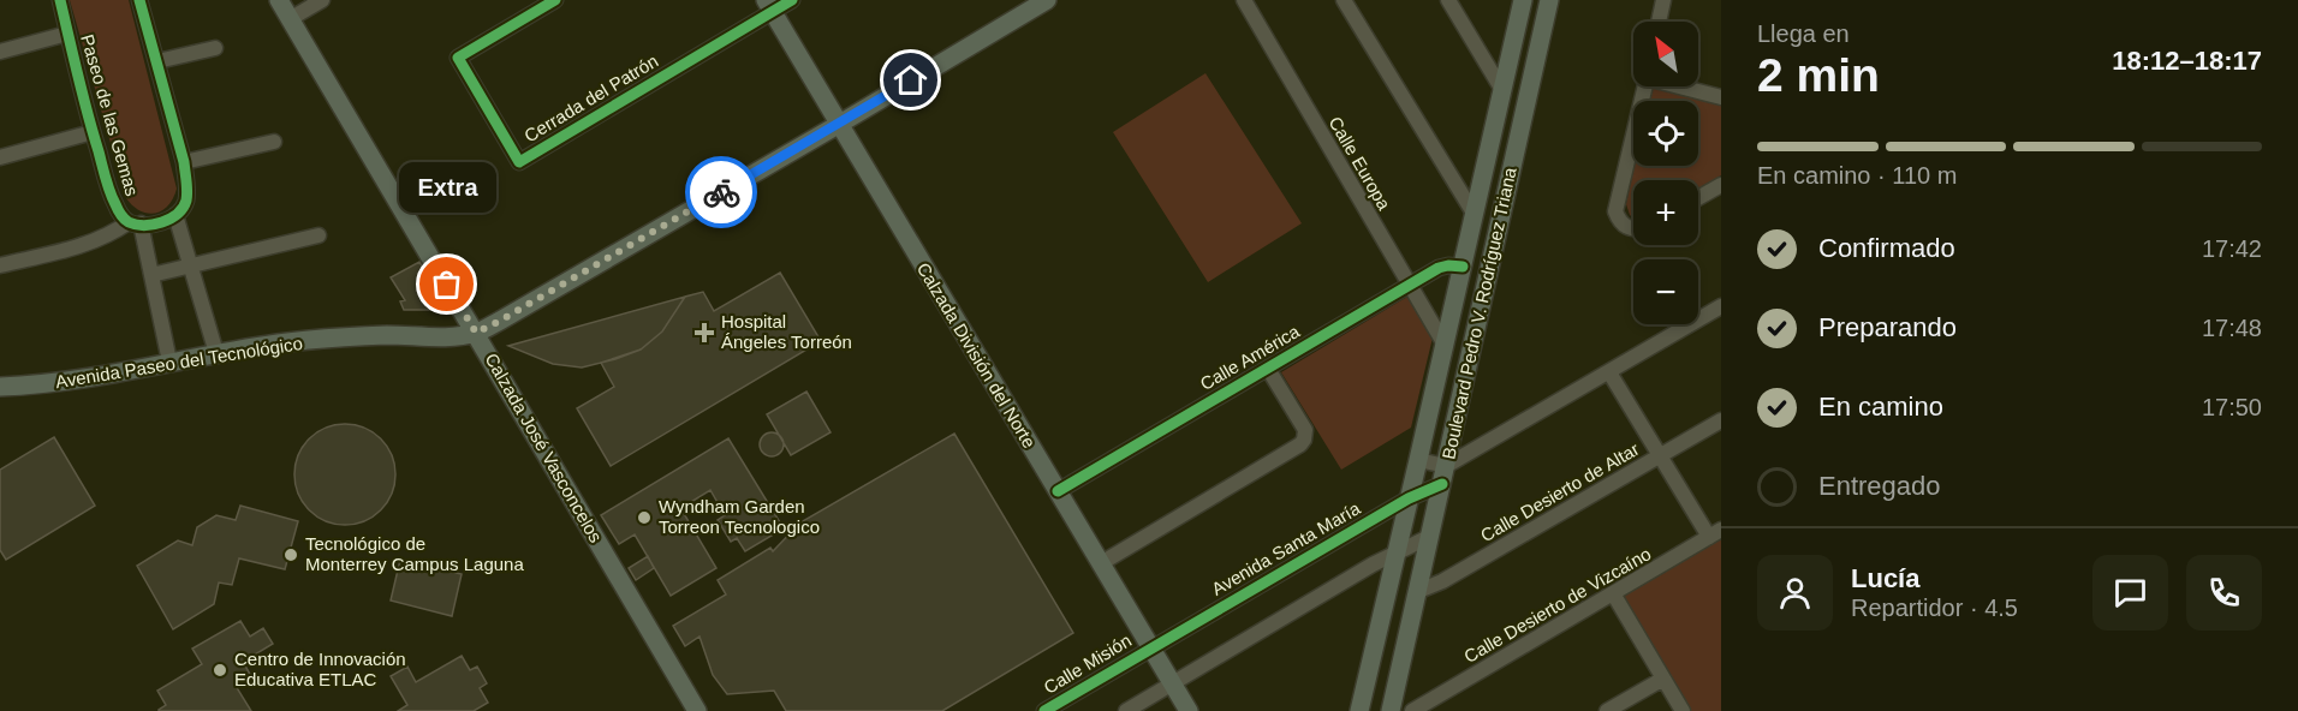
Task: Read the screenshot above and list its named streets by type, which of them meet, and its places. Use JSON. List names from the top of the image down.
{
  "streets": {
    "main road": [
      "Boulevard Pedro V. Rodríguez Triana",
      "Calzada División del Norte",
      "Avenida Paseo del Tecnológico",
      "Calzada José Vasconcelos"
    ],
    "street": [
      "Cerrada del Patrón",
      "Paseo de las Gemas",
      "Calle Europa",
      "Calle América",
      "Calle Desierto de Altar",
      "Avenida Santa María",
      "Calle Desierto de Vizcaíno",
      "Calle Misión"
    ]
  },
  "crossings": [
    ["Cerrada del Patrón", "Calzada División del Norte"],
    ["Paseo de las Gemas", "Avenida Paseo del Tecnológico"],
    ["Calle Europa", "Boulevard Pedro V. Rodríguez Triana"],
    ["Calle Europa", "Calle América"],
    ["Boulevard Pedro V. Rodríguez Triana", "Calle América"],
    ["Boulevard Pedro V. Rodríguez Triana", "Calle Desierto de Altar"],
    ["Boulevard Pedro V. Rodríguez Triana", "Avenida Santa María"],
    ["Calzada División del Norte", "Calle América"],
    ["Calzada División del Norte", "Avenida Paseo del Tecnológico"],
    ["Calzada División del Norte", "Avenida Santa María"],
    ["Calzada División del Norte", "Calle Misión"],
    ["Avenida Paseo del Tecnológico", "Calzada José Vasconcelos"],
    ["Avenida Santa María", "Calle Misión"]
  ],
  "places": {
    "other": [
      "Extra",
      "Wyndham Garden Torreon Tecnologico",
      "Tecnológico de Monterrey Campus Laguna",
      "Centro de Innovación Educativa ETLAC"
    ],
    "health": ["Hospital Ángeles Torreón"]
  },
  "north": "top left",
  "page": {
    "heading": ["2 min", "Llega en", "18:12–18:17"],
    "panel": ["Lucía", "Repartidor · 4.5"],
    "map_buttons": ["+", "−"],
    "bar": "En camino · 110 m",
    "bubble": "Extra",
    "list": [
      ["Confirmado", "17:42"],
      ["Preparando", "17:48"],
      ["En camino", "17:50"],
      "Entregado"
    ]
  }
}
